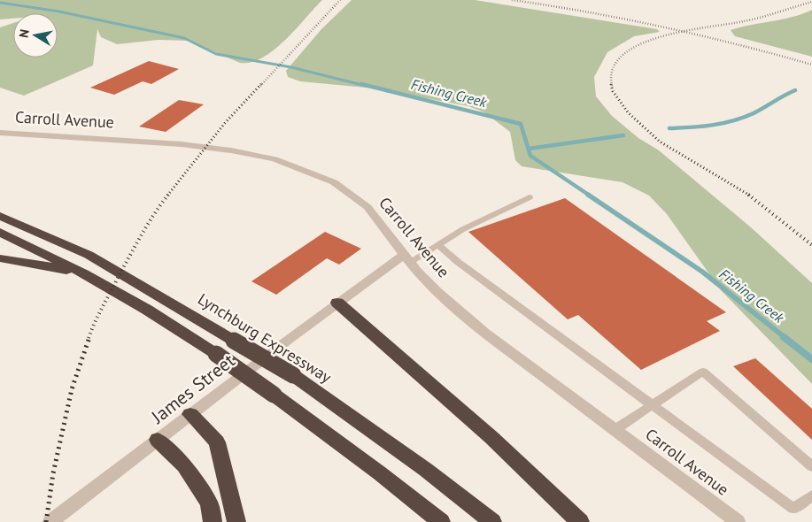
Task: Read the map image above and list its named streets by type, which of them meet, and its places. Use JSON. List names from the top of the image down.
{
  "streets": {
    "highway": ["Lynchburg Expressway"],
    "street": ["Carroll Avenue", "James Street"]
  },
  "crossings": [
    ["Carroll Avenue", "James Street"]
  ],
  "water": ["Fishing Creek"],
  "north": "left"
}
